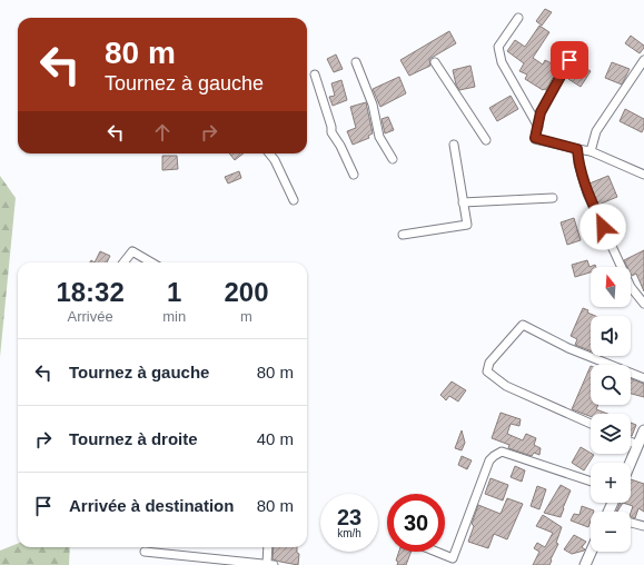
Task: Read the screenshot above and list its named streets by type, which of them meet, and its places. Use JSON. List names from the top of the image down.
{
  "north": "top",
  "page": {
    "turn": ["80 m", "Tournez à gauche"],
    "eta": [
      "18:32",
      "Arrivée",
      "1",
      "min",
      "200",
      "m"
    ],
    "map_buttons": ["+", "−"],
    "list": [
      {
        "name": "Tournez à gauche",
        "value": "80 m"
      },
      {
        "name": "Tournez à droite",
        "value": "40 m"
      },
      {
        "name": "Arrivée à destination",
        "value": "80 m"
      }
    ],
    "speed": "23 km/h",
    "limit": "30"
  }
}
